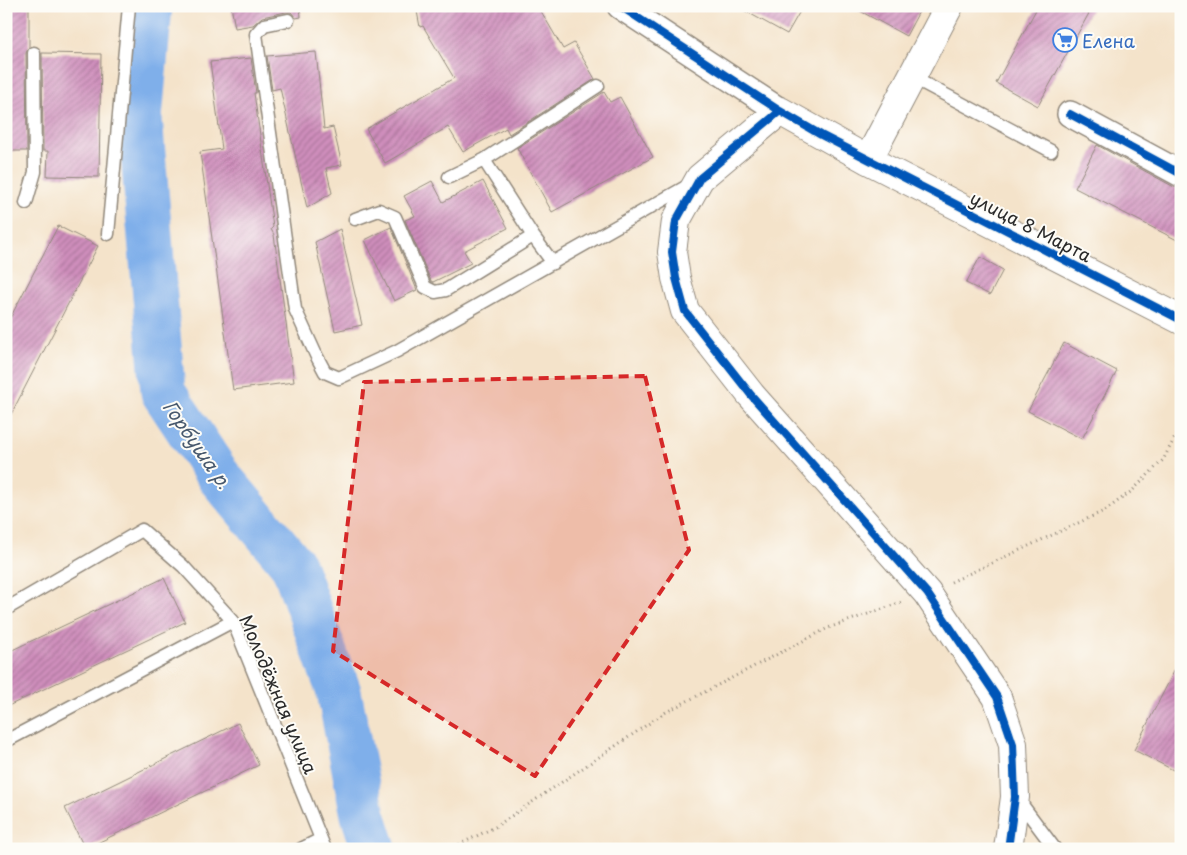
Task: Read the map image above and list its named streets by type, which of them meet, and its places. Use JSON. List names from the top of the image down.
{
  "streets": {
    "street": ["улица 8 Марта"],
    "lane": ["Молодёжная улица"]
  },
  "water": ["Горбуша р."],
  "places": {
    "supermarket": ["Елена"]
  }
}
